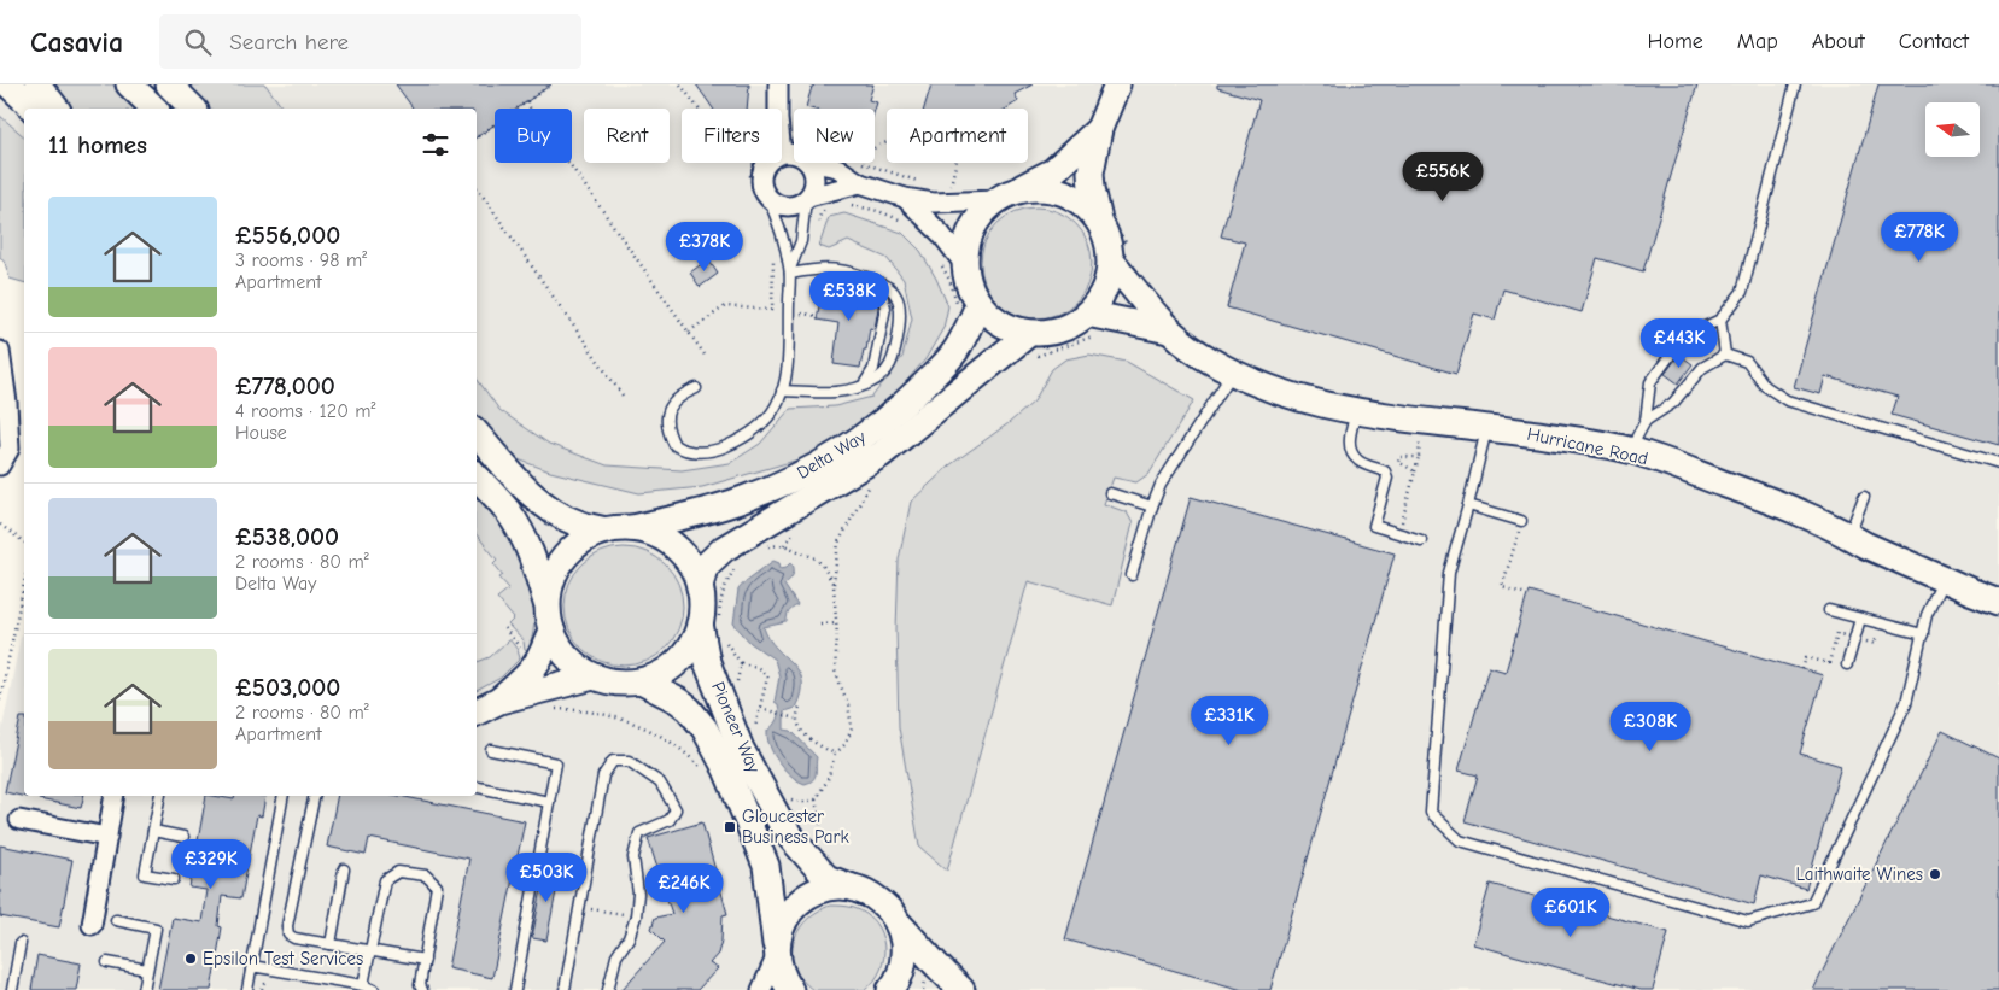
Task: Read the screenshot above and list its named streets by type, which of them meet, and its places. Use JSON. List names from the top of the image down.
{
  "streets": {
    "street": ["Hurricane Road", "Delta Way", "Pioneer Way"]
  },
  "crossings": [
    ["Hurricane Road", "Delta Way"],
    ["Delta Way", "Pioneer Way"]
  ],
  "places": {
    "transit": ["Gloucester Business Park"],
    "other": ["Laithwaite Wines", "Epsilon Test Services"]
  },
  "north": "left",
  "page": {
    "header": "Casavia",
    "search": "Search here",
    "nav": [
      "Home",
      "Map",
      "About",
      "Contact"
    ],
    "chip": [
      "Buy",
      "Rent",
      "Filters",
      "New",
      "Apartment"
    ],
    "heading": "11 homes",
    "price": [
      "£556K",
      "£778K",
      "£378K",
      "£538K",
      "£443K",
      "£331K",
      "£308K",
      "£329K",
      "£503K",
      "£246K",
      "£601K"
    ],
    "list": [
      {
        "name": "£556,000",
        "note": "3 rooms · 98 m² · Apartment"
      },
      {
        "name": "£778,000",
        "note": "4 rooms · 120 m² · House"
      },
      {
        "name": "£538,000",
        "note": "2 rooms · 80 m² · Delta Way"
      },
      {
        "name": "£503,000",
        "note": "2 rooms · 80 m² · Apartment"
      }
    ]
  }
}
